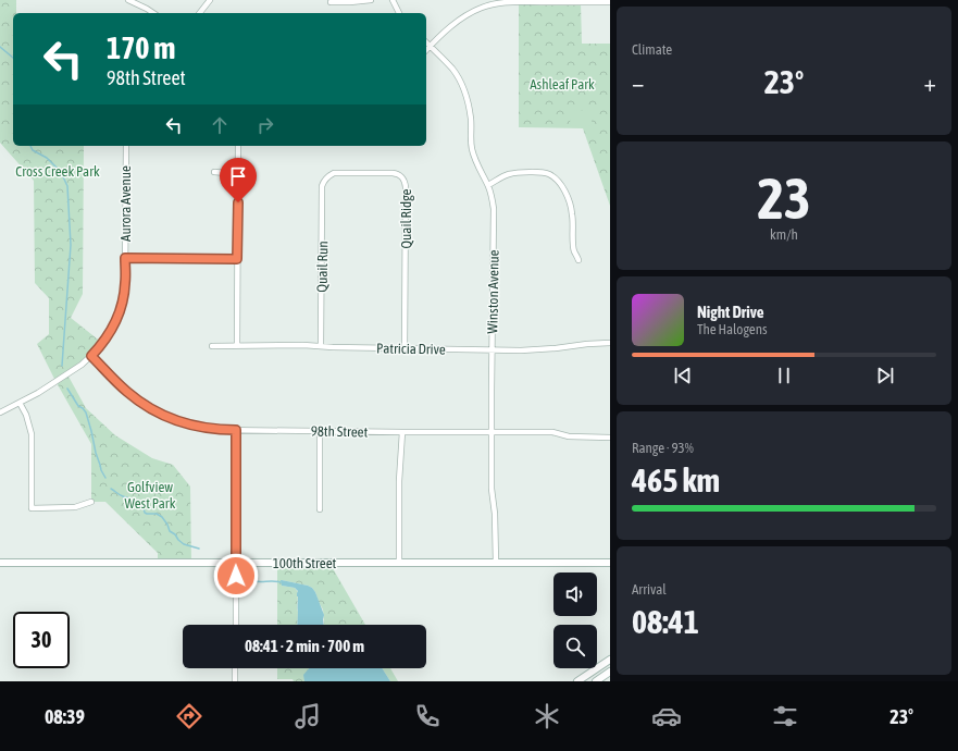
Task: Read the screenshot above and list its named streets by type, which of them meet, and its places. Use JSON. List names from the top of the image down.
{
  "streets": {
    "street": [
      "Aurora Avenue",
      "Quail Ridge",
      "Quail Run",
      "Winston Avenue",
      "Patricia Drive",
      "98th Street",
      "100th Street"
    ]
  },
  "crossings": [
    ["Aurora Avenue", "98th Street"],
    ["Quail Ridge", "Quail Run"],
    ["Quail Ridge", "Patricia Drive"],
    ["Quail Run", "Patricia Drive"],
    ["Winston Avenue", "Patricia Drive"],
    ["Winston Avenue", "98th Street"],
    ["Winston Avenue", "100th Street"]
  ],
  "parks": ["Ashleaf Park", "Cross Creek Park", "Golfview West Park"],
  "page": {
    "tile": [
      "Climate",
      ["23", "km/h"],
      ["Range · 93%", "465 km"],
      ["Arrival", "08:41"]
    ],
    "turn": ["170 m", "98th Street"],
    "heat": ["−", "23°", "+"],
    "song": ["Night Drive", "The Halogens"],
    "limit": "30",
    "trip": "08:41 · 2 min · 700 m",
    "tabs": ["08:39", "23°"]
  }
}
